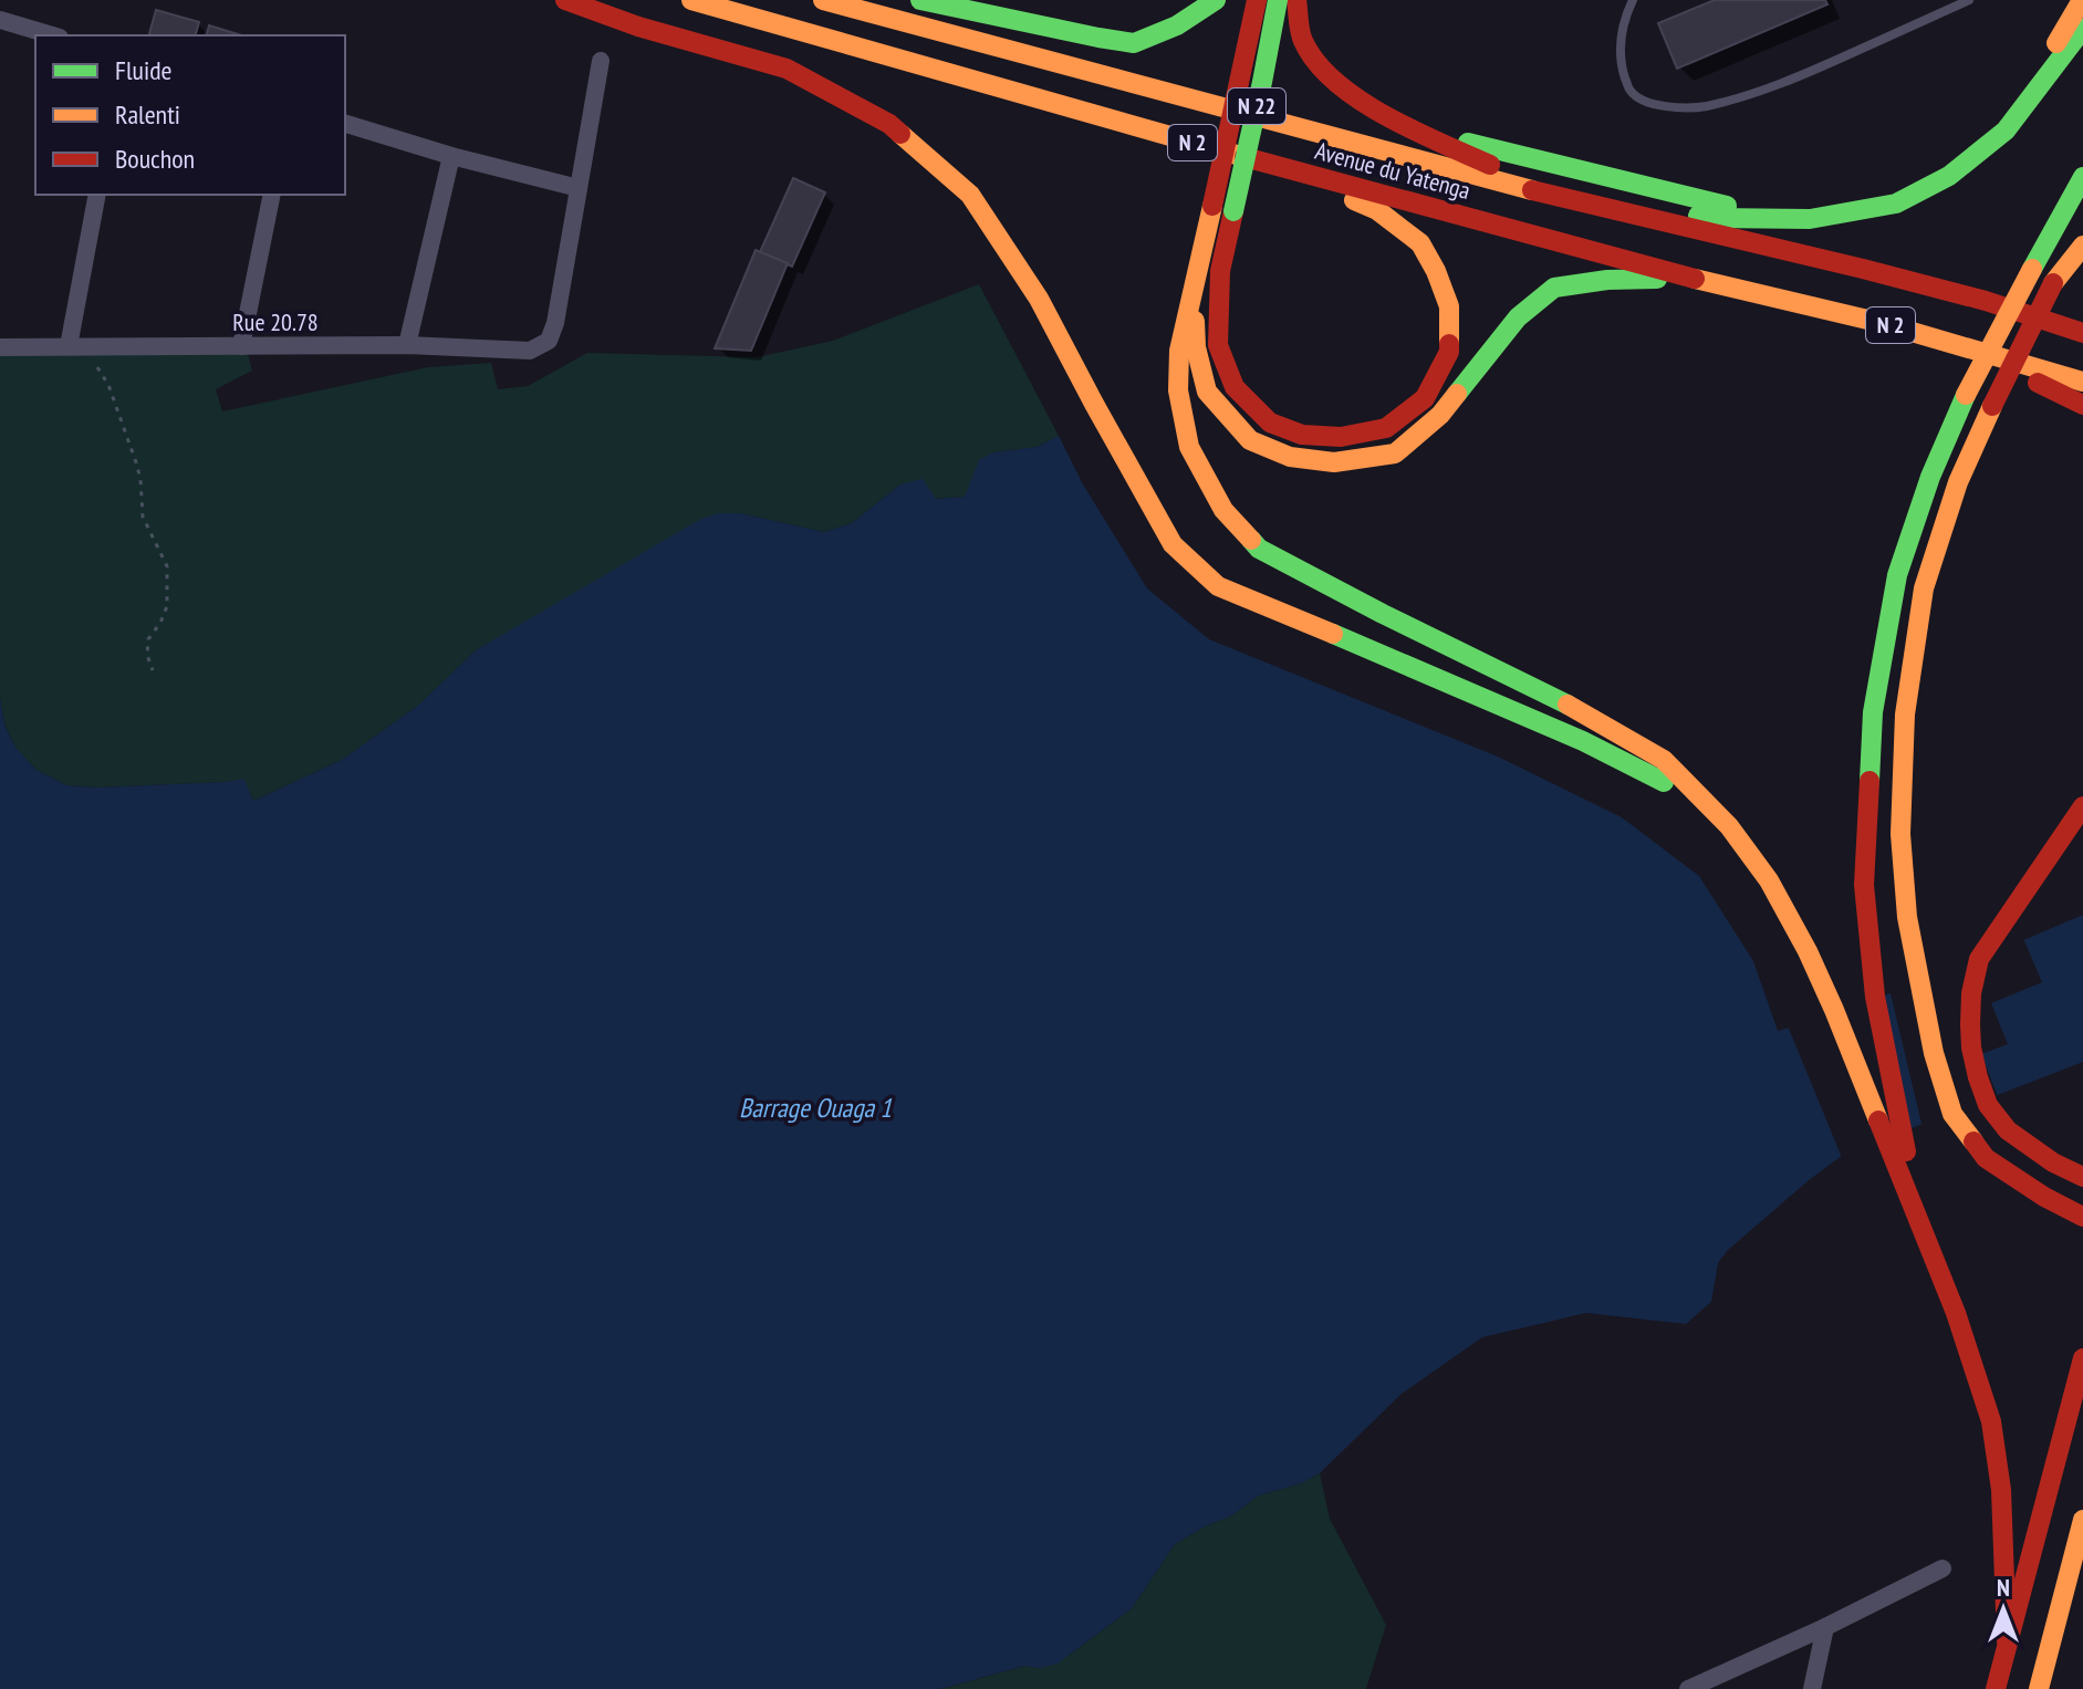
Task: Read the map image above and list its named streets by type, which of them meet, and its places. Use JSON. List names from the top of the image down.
{
  "streets": {
    "main road": ["N 22", "N 2", "Avenue du Yatenga"],
    "street": ["Rue 20.78"]
  },
  "crossings": [
    ["N 22", "Avenue du Yatenga"]
  ],
  "water": ["Barrage Ouaga 1"],
  "legend": ["Fluide", "Ralenti", "Bouchon"],
  "north": "top"
}
